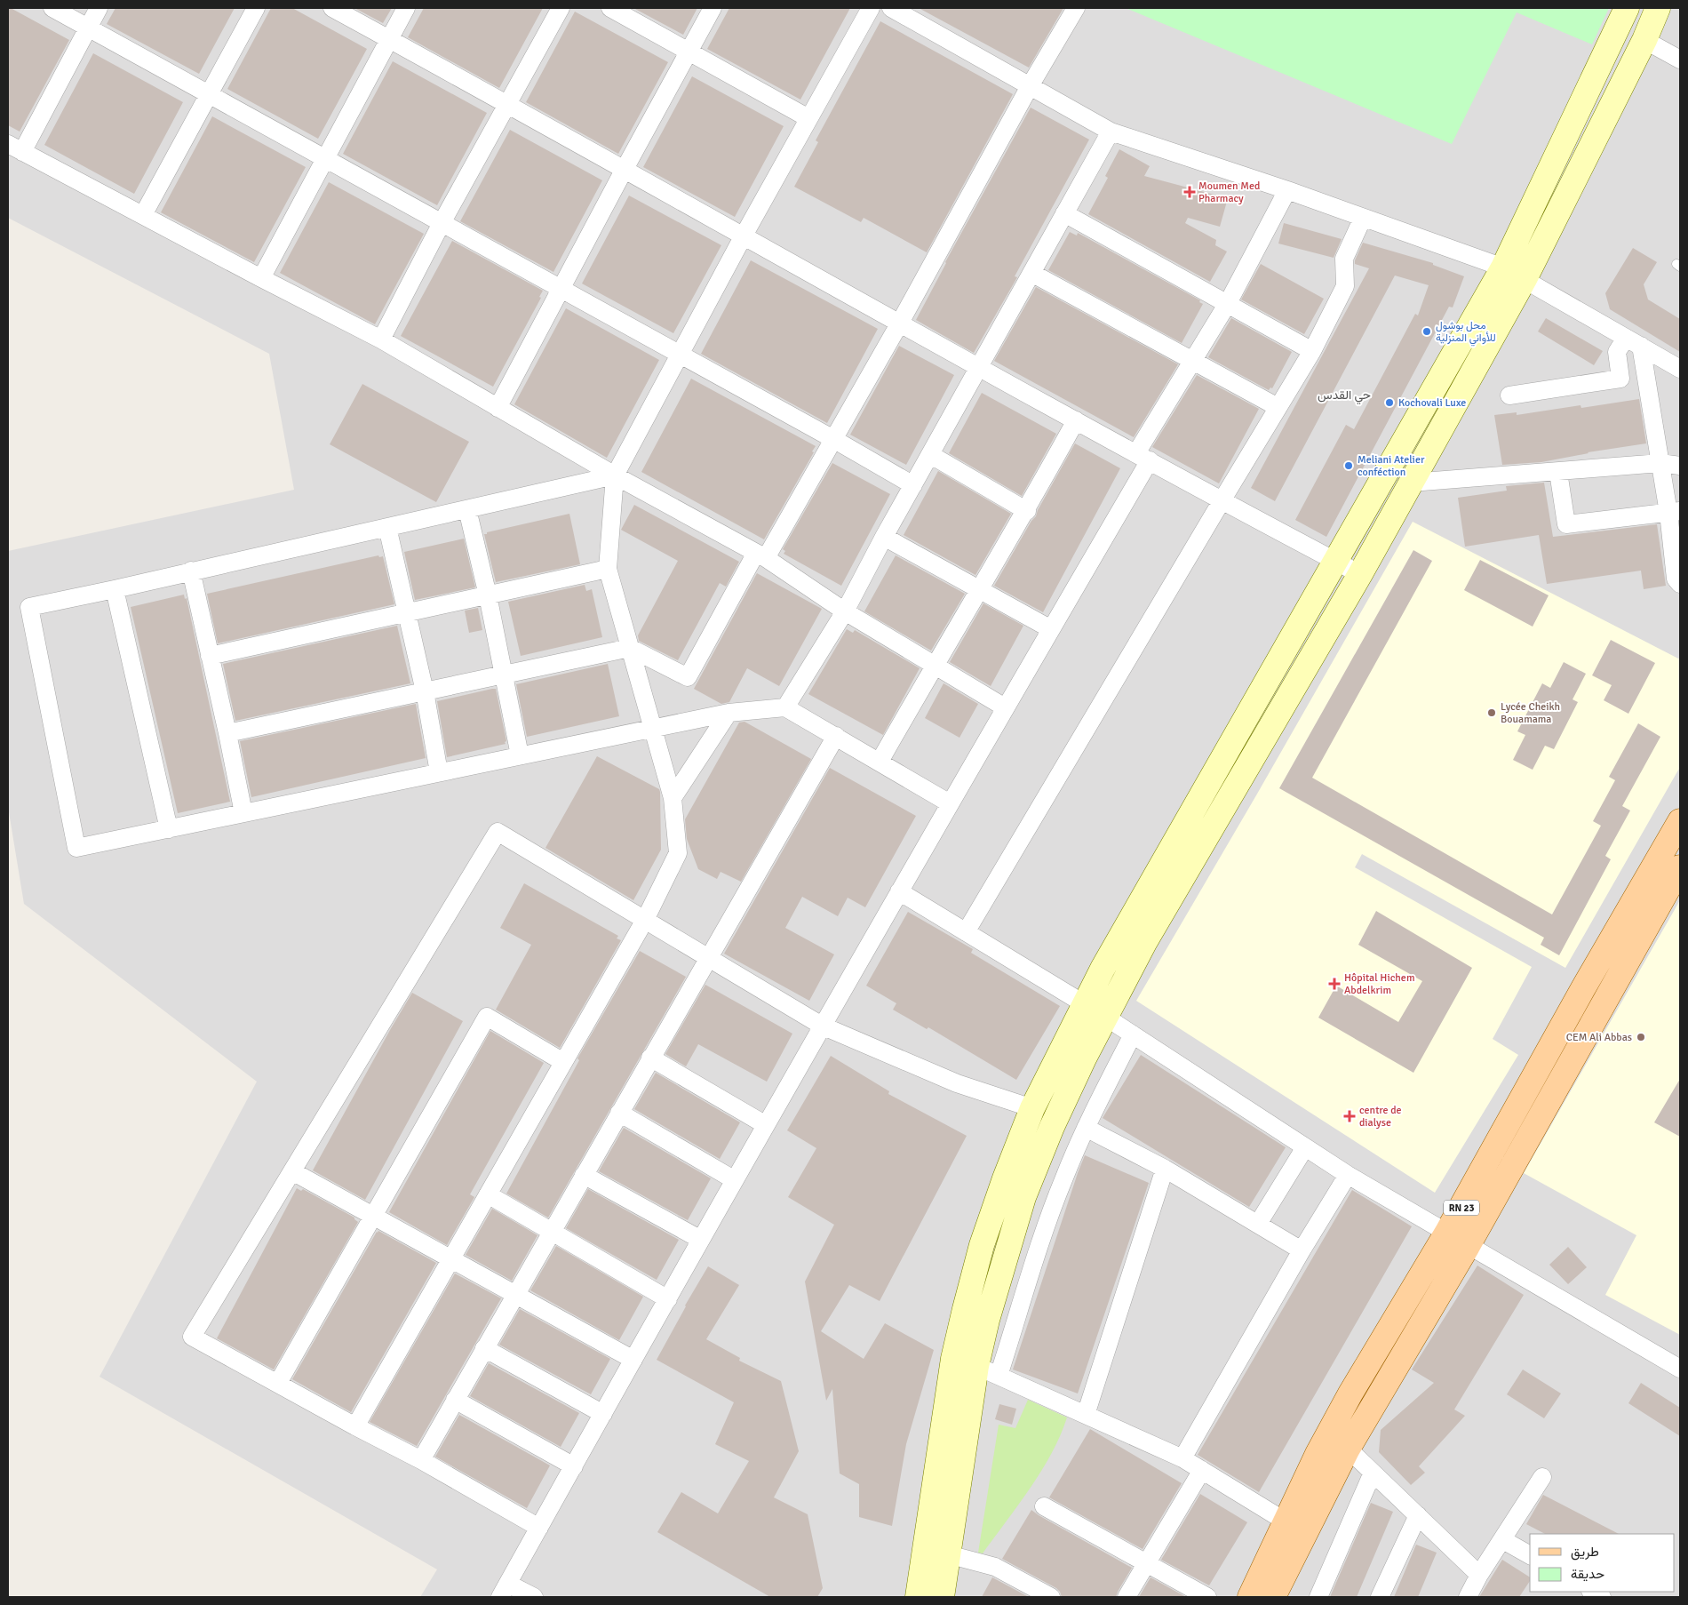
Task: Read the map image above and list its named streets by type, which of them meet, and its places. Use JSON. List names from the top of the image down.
{
  "streets": {
    "main road": ["RN 23"]
  },
  "districts": ["حي القدس"],
  "places": {
    "health": ["Moumen Med Pharmacy", "Hôpital Hichem Abdelkrim", "centre de dialyse"],
    "other": [
      "محل بوشول للأواني المنزلية",
      "Kochovali Luxe",
      "Meliani Atelier conféction",
      "Lycée Cheikh Bouamama",
      "CEM Ali Abbas"
    ]
  },
  "legend": ["طريق", "حديقة"]
}
